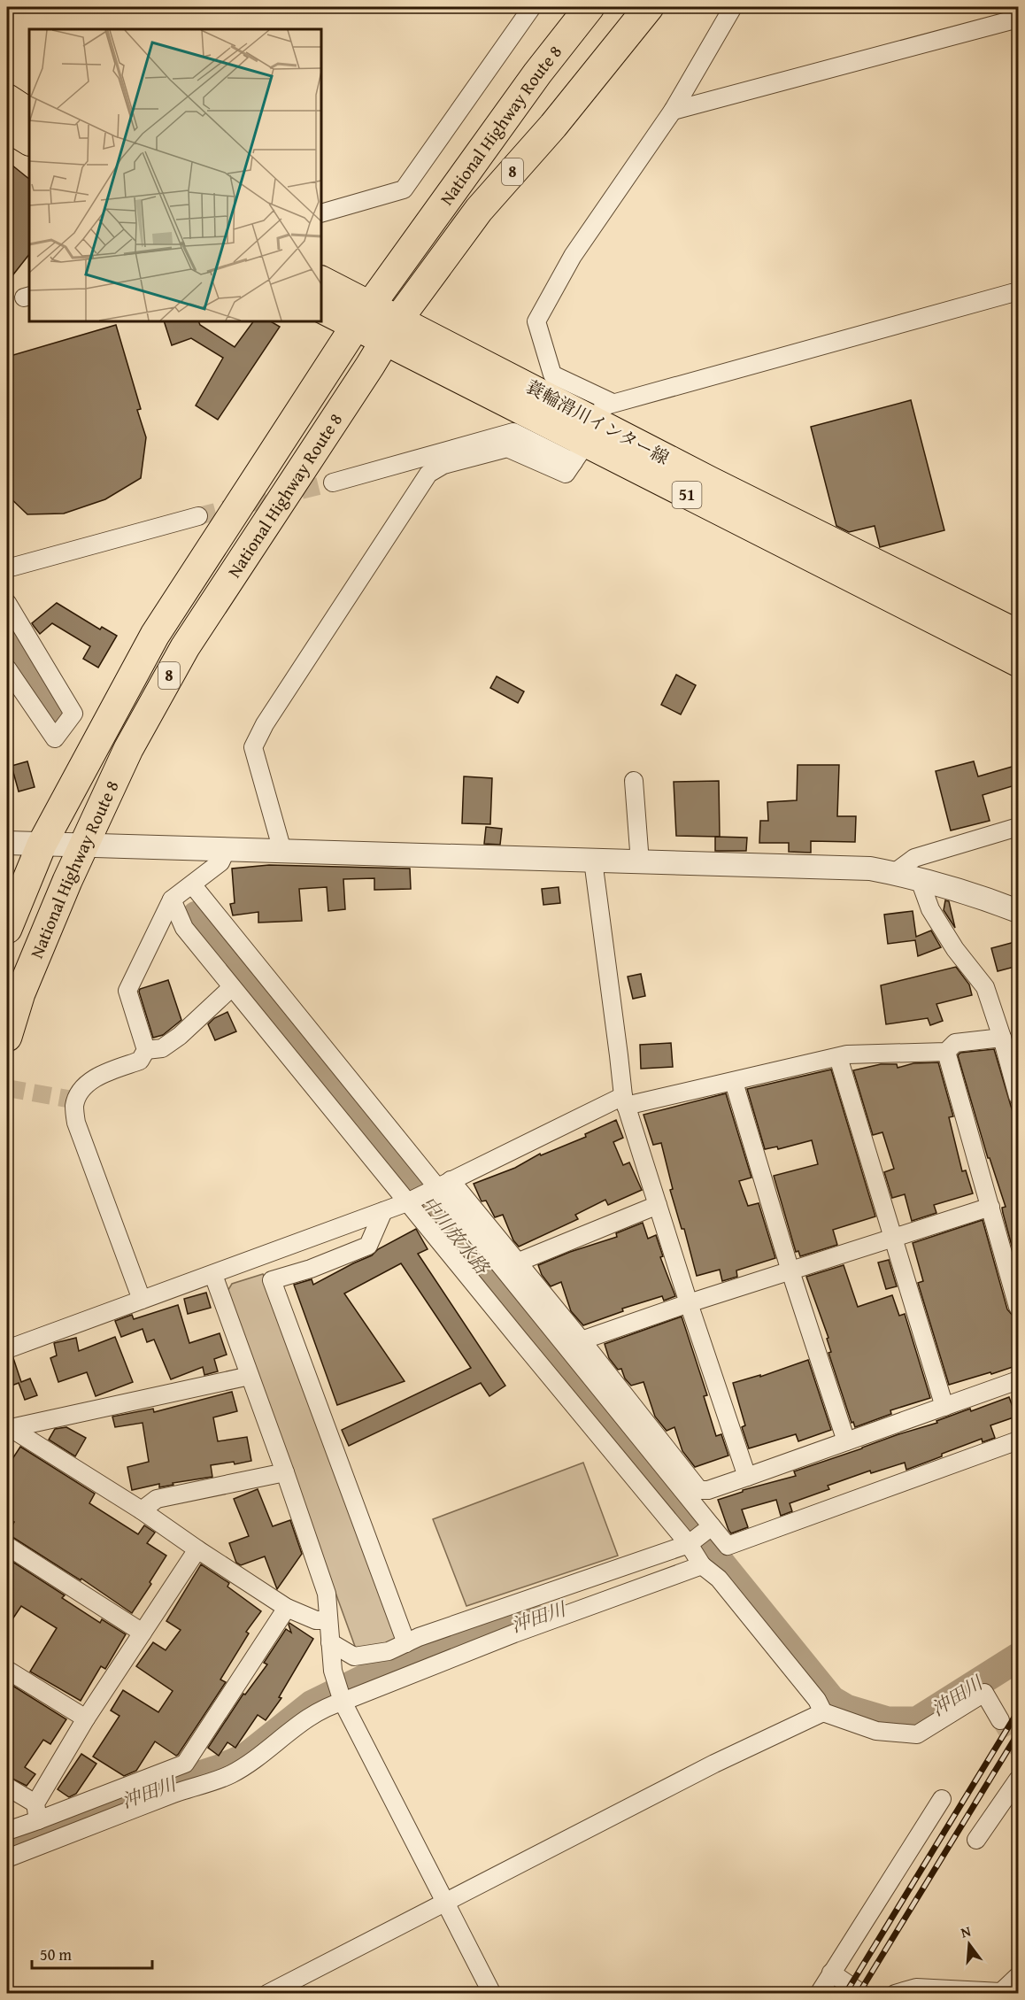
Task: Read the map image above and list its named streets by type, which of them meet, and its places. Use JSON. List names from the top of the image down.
{
  "streets": {
    "highway": ["National Highway Route 8", "8"],
    "main road": ["蓑輪滑川インター線", "51"]
  },
  "crossings": [
    ["National Highway Route 8", "蓑輪滑川インター線"]
  ],
  "water": ["中川放水路", "沖田川"],
  "scale_bar": "50 m",
  "north": "top"
}
